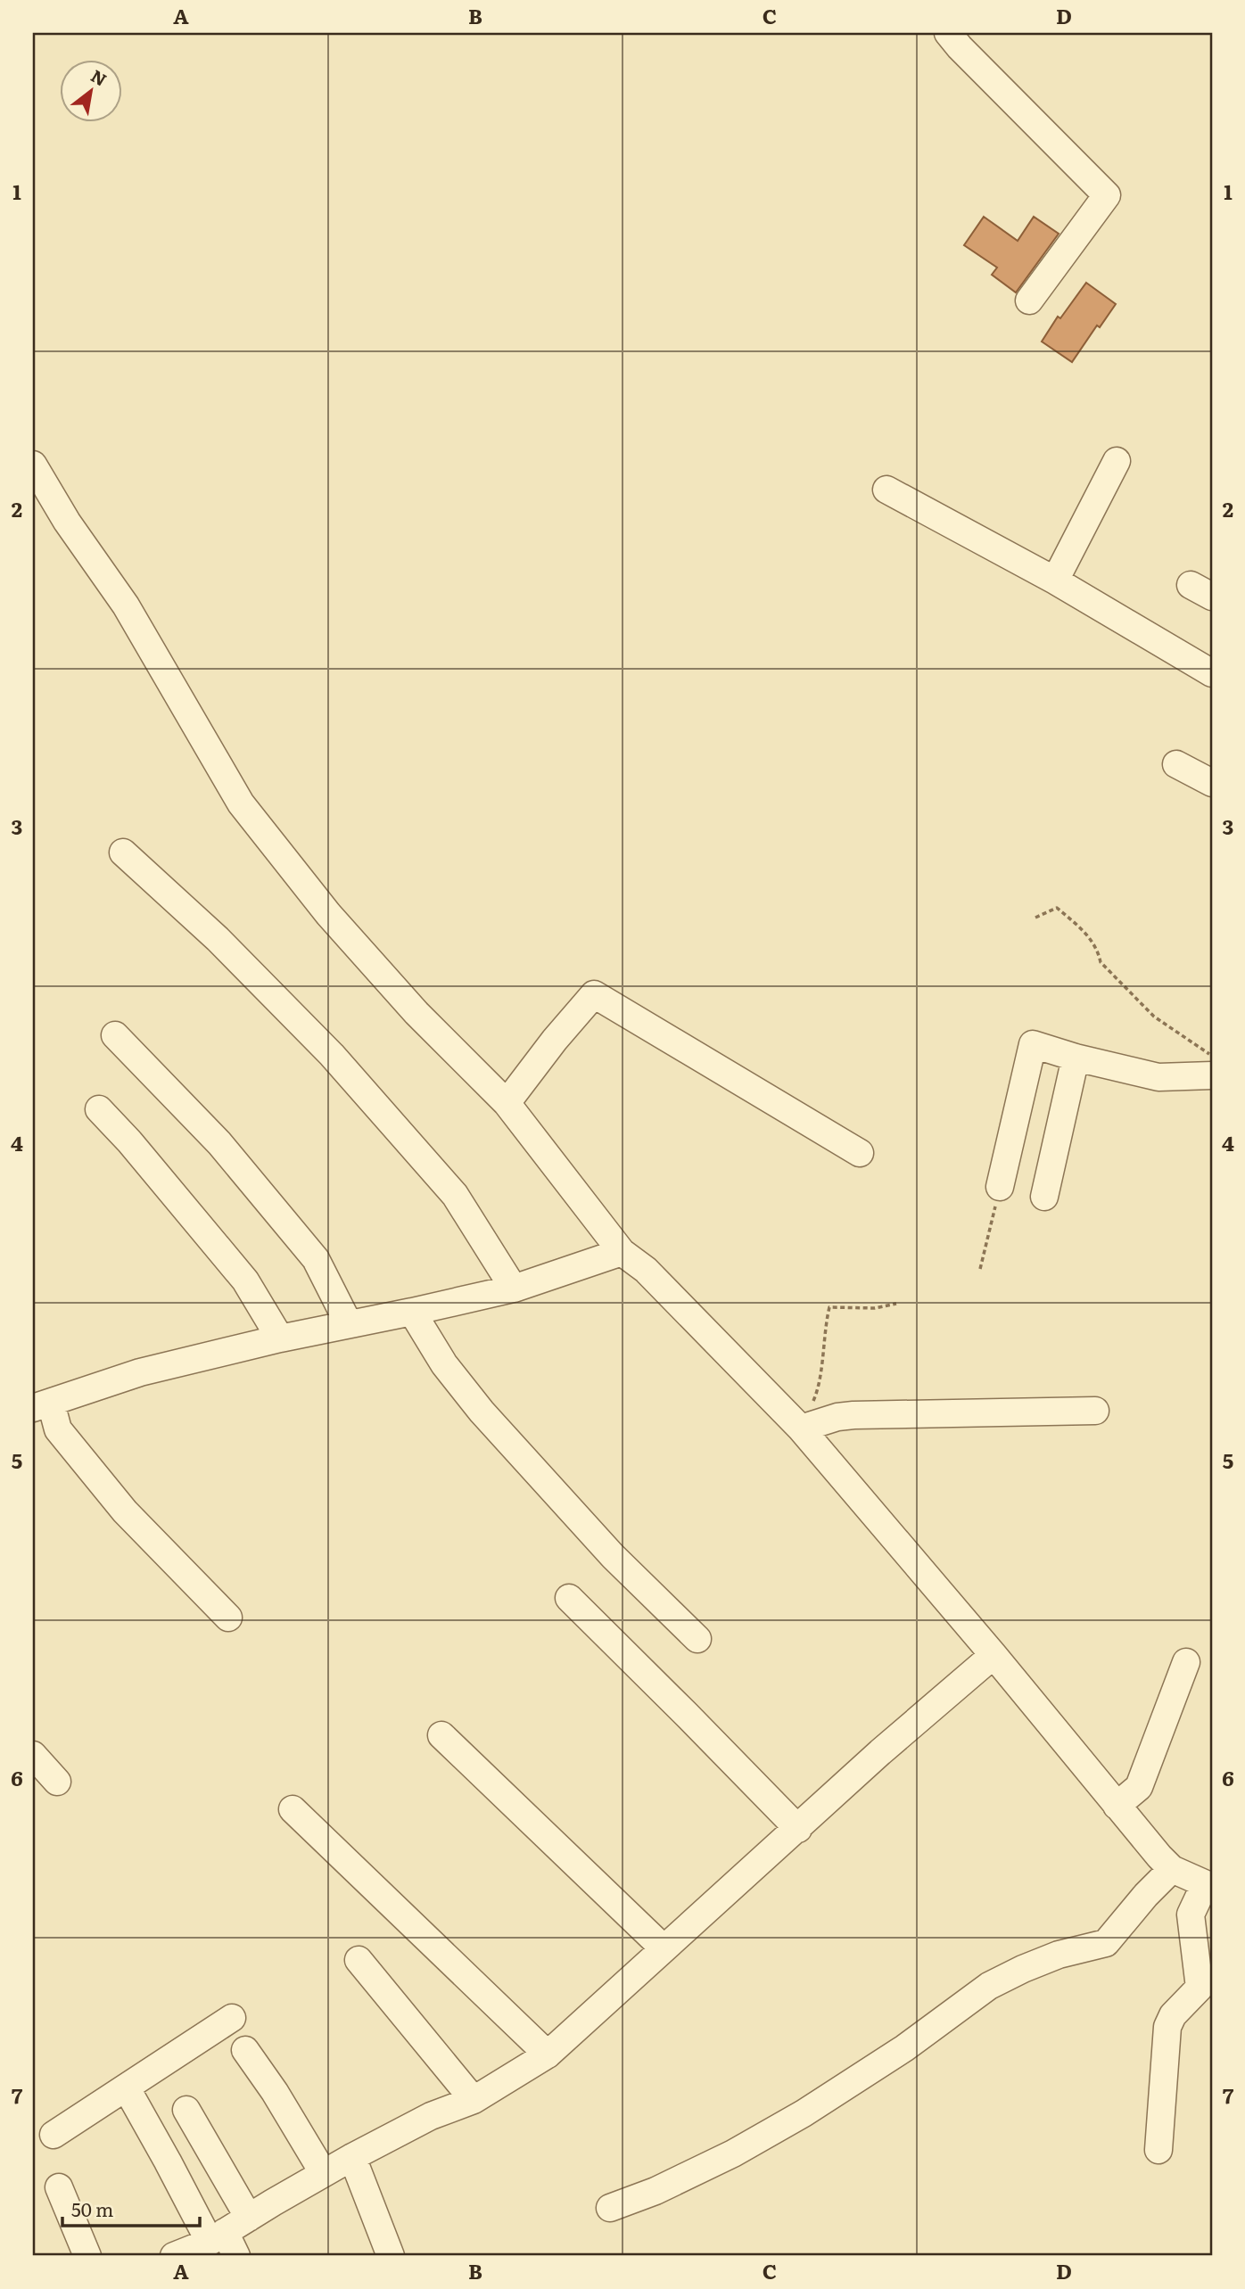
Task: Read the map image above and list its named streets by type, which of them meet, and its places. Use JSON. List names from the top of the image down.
{
  "scale_bar": "50 m",
  "north": "top right",
  "grid": {
    "columns": [
      "A",
      "B",
      "C",
      "D"
    ],
    "rows": [
      "1",
      "2",
      "3",
      "4",
      "5",
      "6",
      "7"
    ]
  }
}
